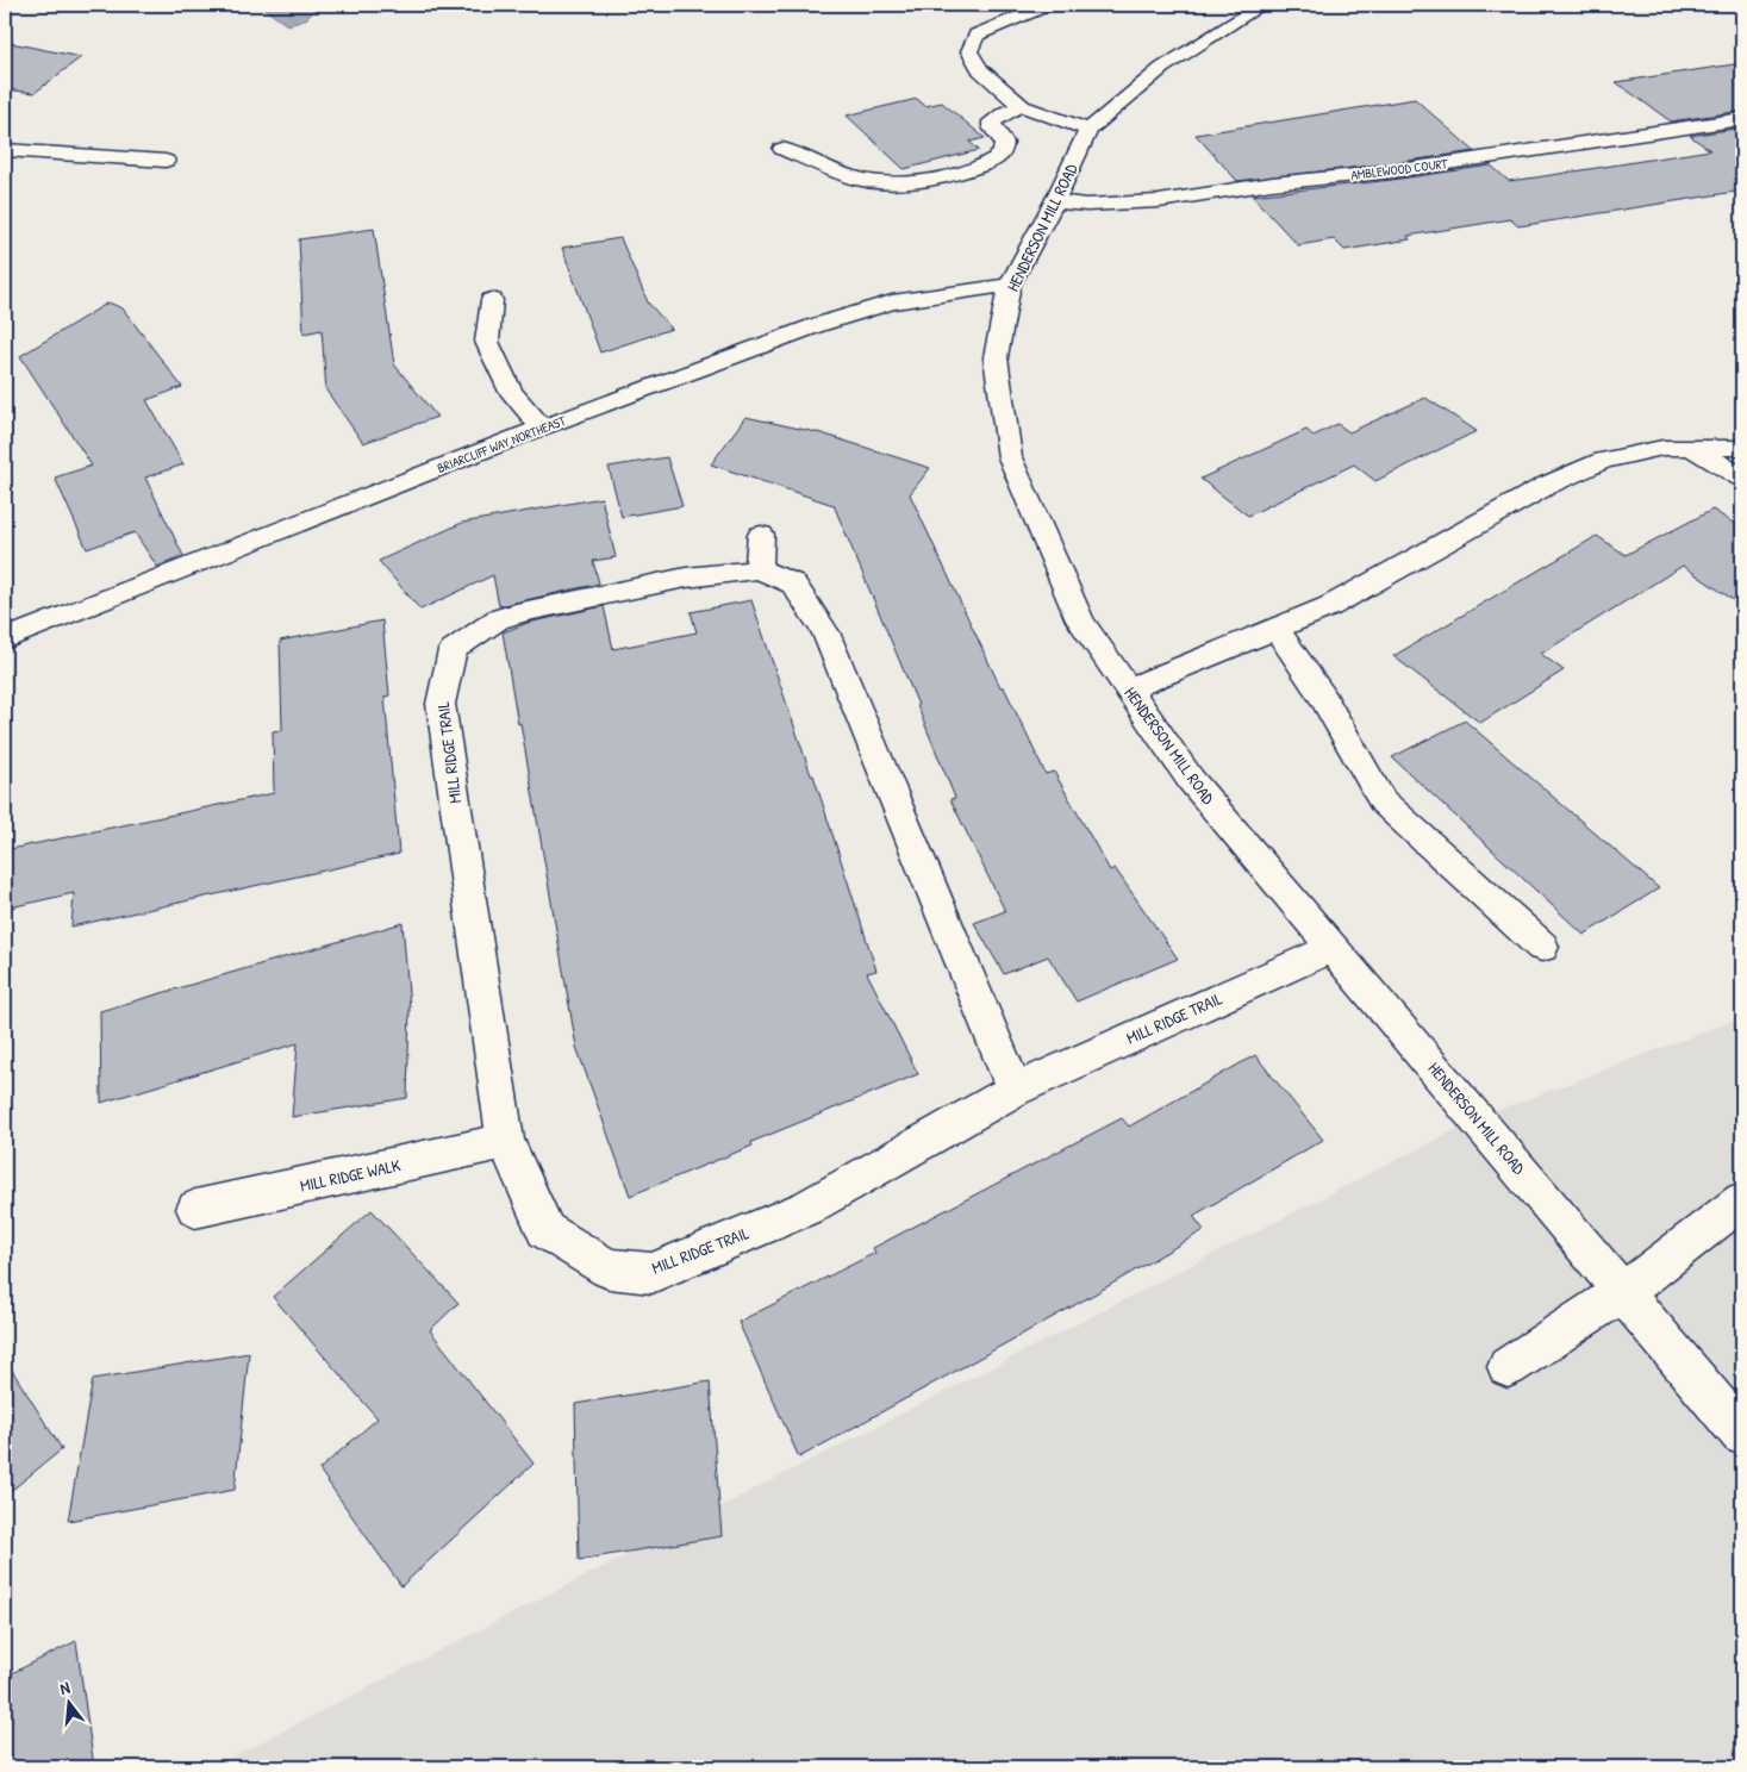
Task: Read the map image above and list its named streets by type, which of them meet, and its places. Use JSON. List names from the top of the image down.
{
  "streets": {
    "street": [
      "AMBLEWOOD COURT",
      "HENDERSON MILL ROAD",
      "BRIARCLIFF WAY NORTHEAST",
      "MILL RIDGE TRAIL",
      "MILL RIDGE WALK"
    ]
  },
  "crossings": [
    ["AMBLEWOOD COURT", "HENDERSON MILL ROAD"],
    ["HENDERSON MILL ROAD", "BRIARCLIFF WAY NORTHEAST"],
    ["HENDERSON MILL ROAD", "MILL RIDGE TRAIL"],
    ["MILL RIDGE TRAIL", "MILL RIDGE WALK"]
  ],
  "north": "top"
}
